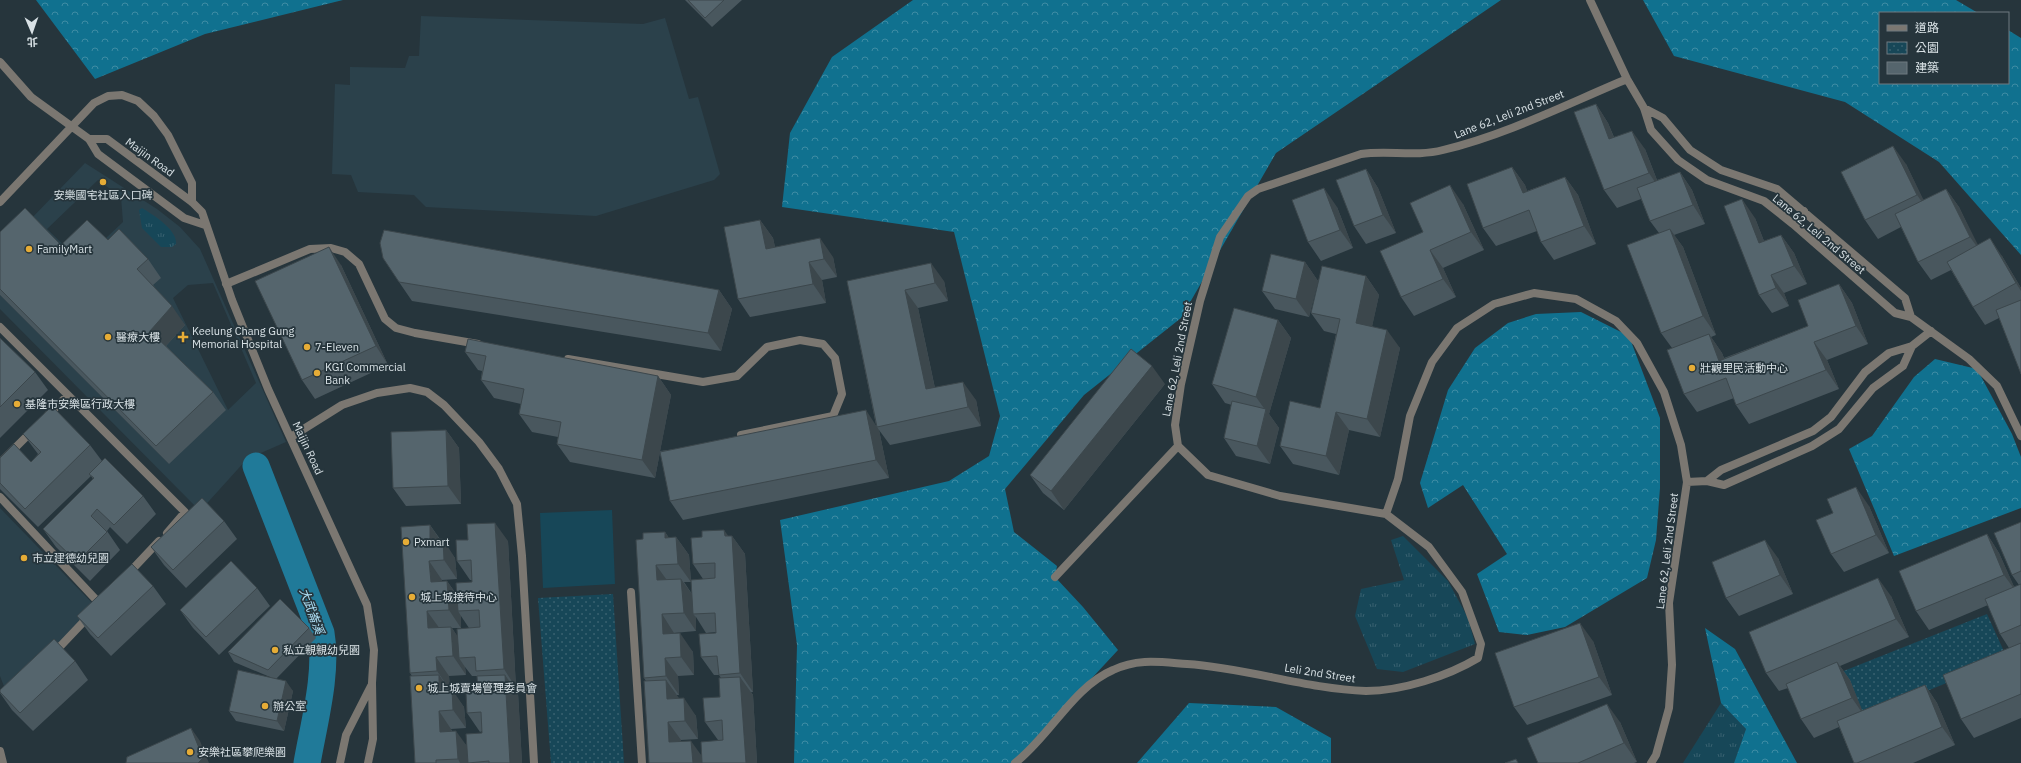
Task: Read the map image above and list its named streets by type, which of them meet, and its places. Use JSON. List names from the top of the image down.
{
  "streets": {
    "street": ["Lane 62, Leli 2nd Street", "Maijin Road", "Leli 2nd Street"]
  },
  "crossings": [
    ["Lane 62, Leli 2nd Street", "Leli 2nd Street"]
  ],
  "water": ["大武崙溪"],
  "places": {
    "other": [
      "安樂國宅社區入口碑",
      "FamilyMart",
      "醫療大樓",
      "7-Eleven",
      "壯觀里民活動中心",
      "KGI Commercial Bank",
      "基隆市安樂區行政大樓",
      "Pxmart",
      "市立建德幼兒園",
      "城上城接待中心",
      "私立親親幼兒園",
      "城上城賣場管理委員會",
      "辦公室",
      "安樂社區攀爬樂園"
    ],
    "health": ["Keelung Chang Gung Memorial Hospital"]
  },
  "legend": ["道路", "公園", "建築"],
  "north": "bottom"
}
